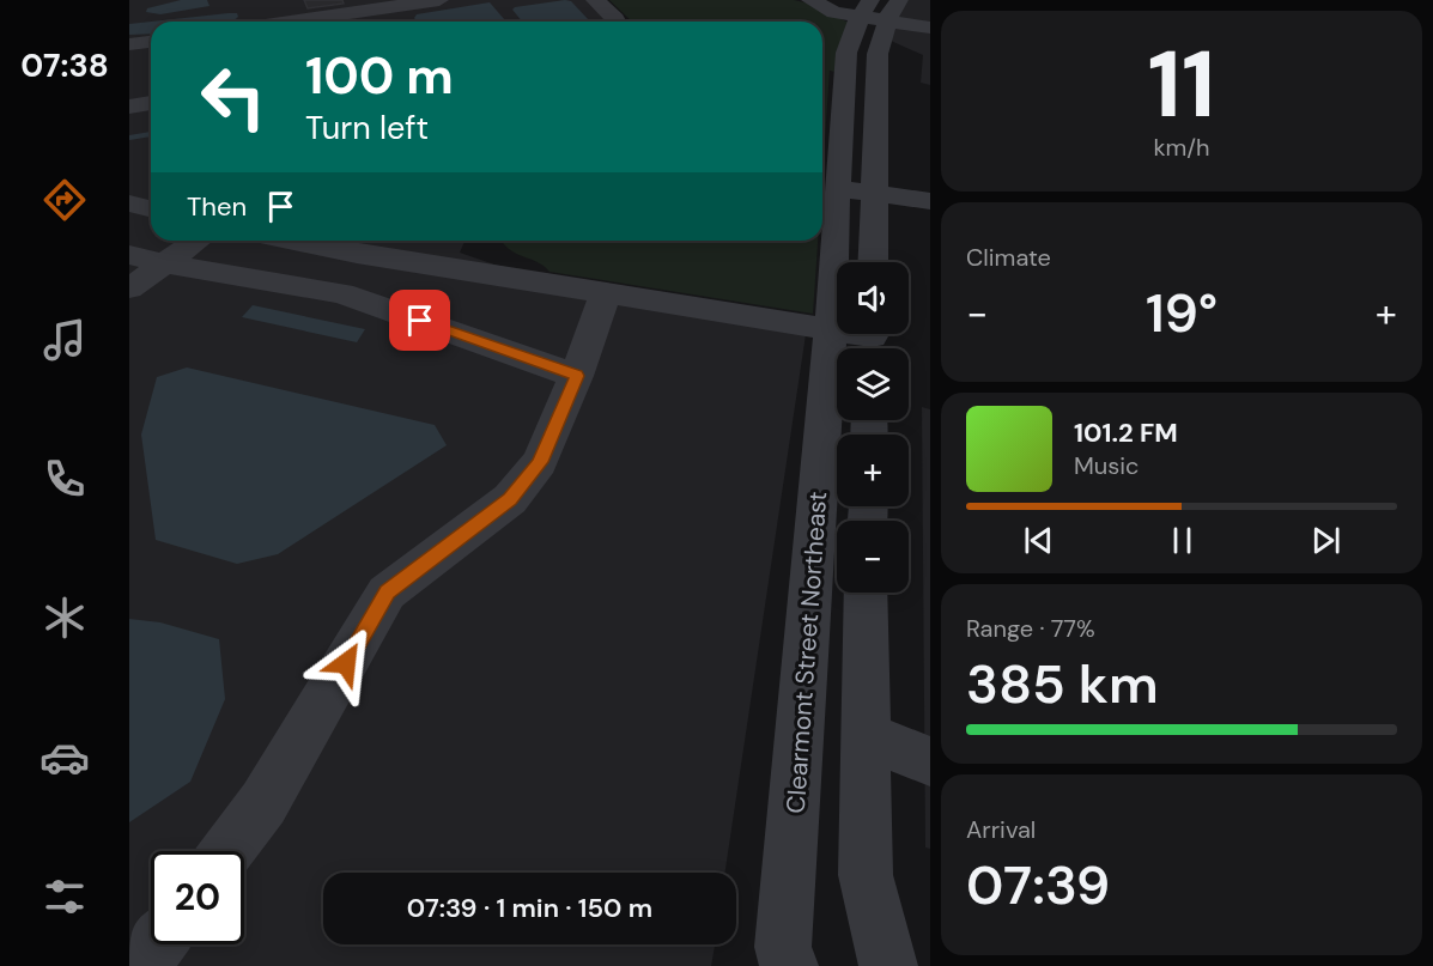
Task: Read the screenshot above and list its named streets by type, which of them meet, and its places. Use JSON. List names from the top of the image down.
{
  "streets": {
    "street": ["Clearmont Street Northeast"]
  },
  "page": {
    "tabs": "07:38",
    "tile": [
      ["11", "km/h"],
      "Climate",
      ["Range · 77%", "385 km"],
      ["Arrival", "07:39"]
    ],
    "turn": ["100 m", "Turn left"],
    "then": "Then",
    "map_buttons": ["+", "−"],
    "heat": ["−", "19°", "+"],
    "song": ["101.2 FM", "Music"],
    "limit": "20",
    "trip": "07:39 · 1 min · 150 m"
  }
}
